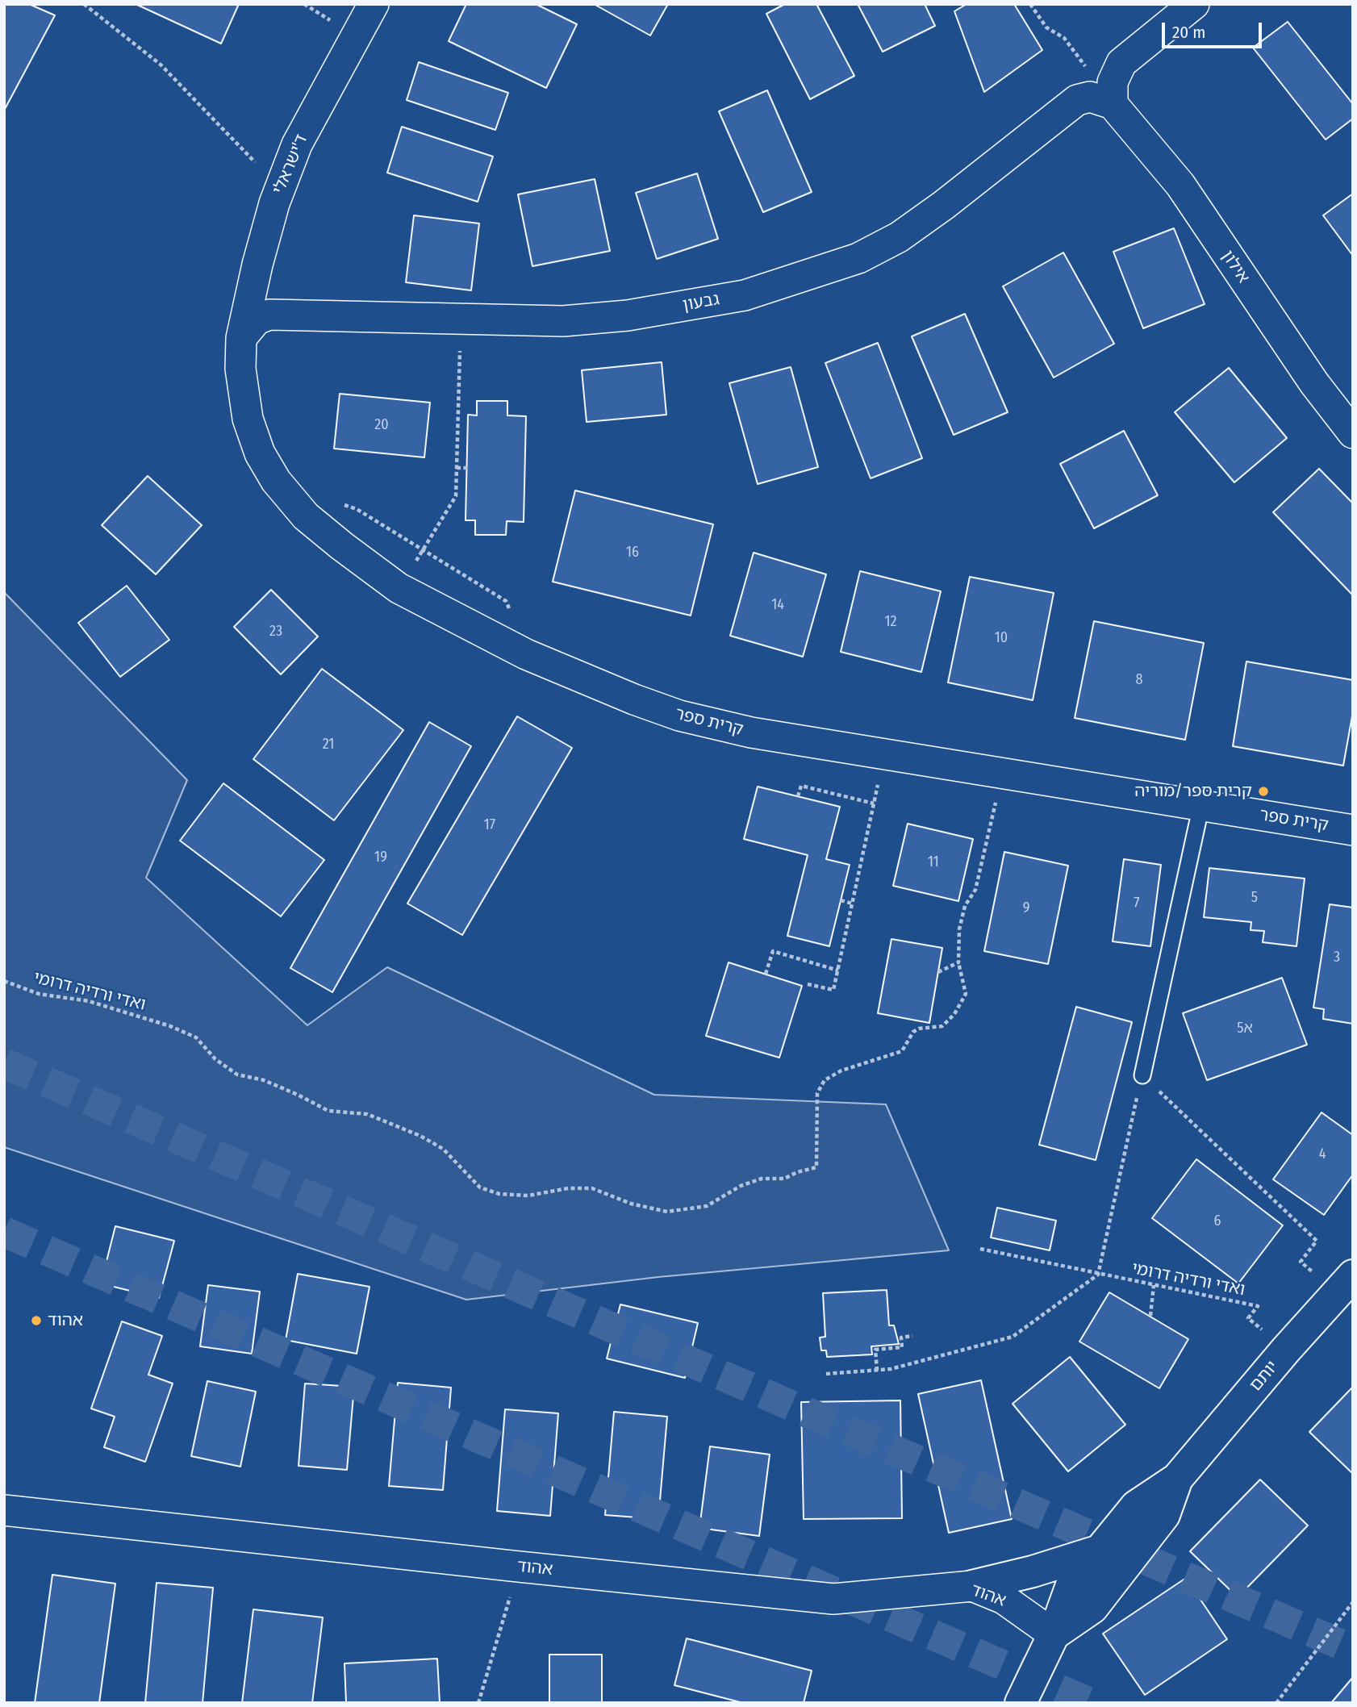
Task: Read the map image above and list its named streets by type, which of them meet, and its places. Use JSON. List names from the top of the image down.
{
  "streets": {
    "street": [
      "ד'ישראלי",
      "אילון",
      "גבעון",
      "קרית ספר",
      "יותם",
      "אהוד"
    ],
    "path": ["ואדי ורדיה דרומי"]
  },
  "crossings": [
    ["ד'ישראלי", "גבעון"],
    ["ד'ישראלי", "קרית ספר"],
    ["אילון", "גבעון"],
    ["גבעון", "קרית ספר"],
    ["יותם", "אהוד"]
  ],
  "places": ["קרית ספר/מוריה", "אהוד"],
  "house_numbers": [
    "20",
    "16",
    "14",
    "12",
    "23",
    "10",
    "8",
    "21",
    "17",
    "19",
    "11",
    "5",
    "7",
    "9",
    "3",
    "5א",
    "4",
    "6"
  ],
  "scale_bar": "20 m"
}
